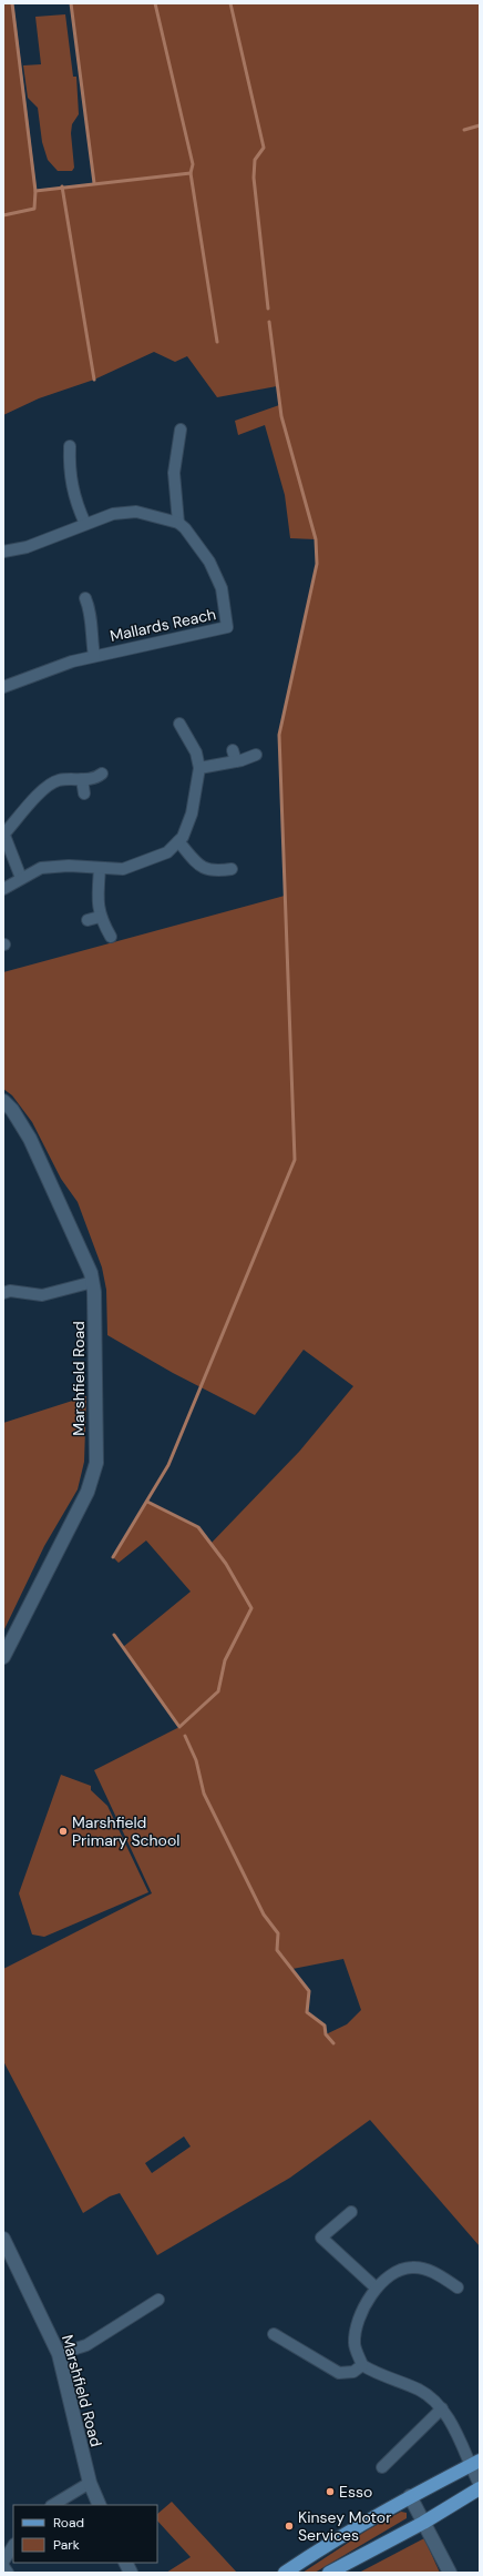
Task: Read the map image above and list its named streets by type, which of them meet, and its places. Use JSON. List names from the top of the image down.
{
  "streets": {
    "street": ["Mallards Reach", "Marshfield Road"]
  },
  "places": ["Marshfield Primary School", "Esso", "Kinsey Motor Services"],
  "legend": ["Road", "Park"]
}
